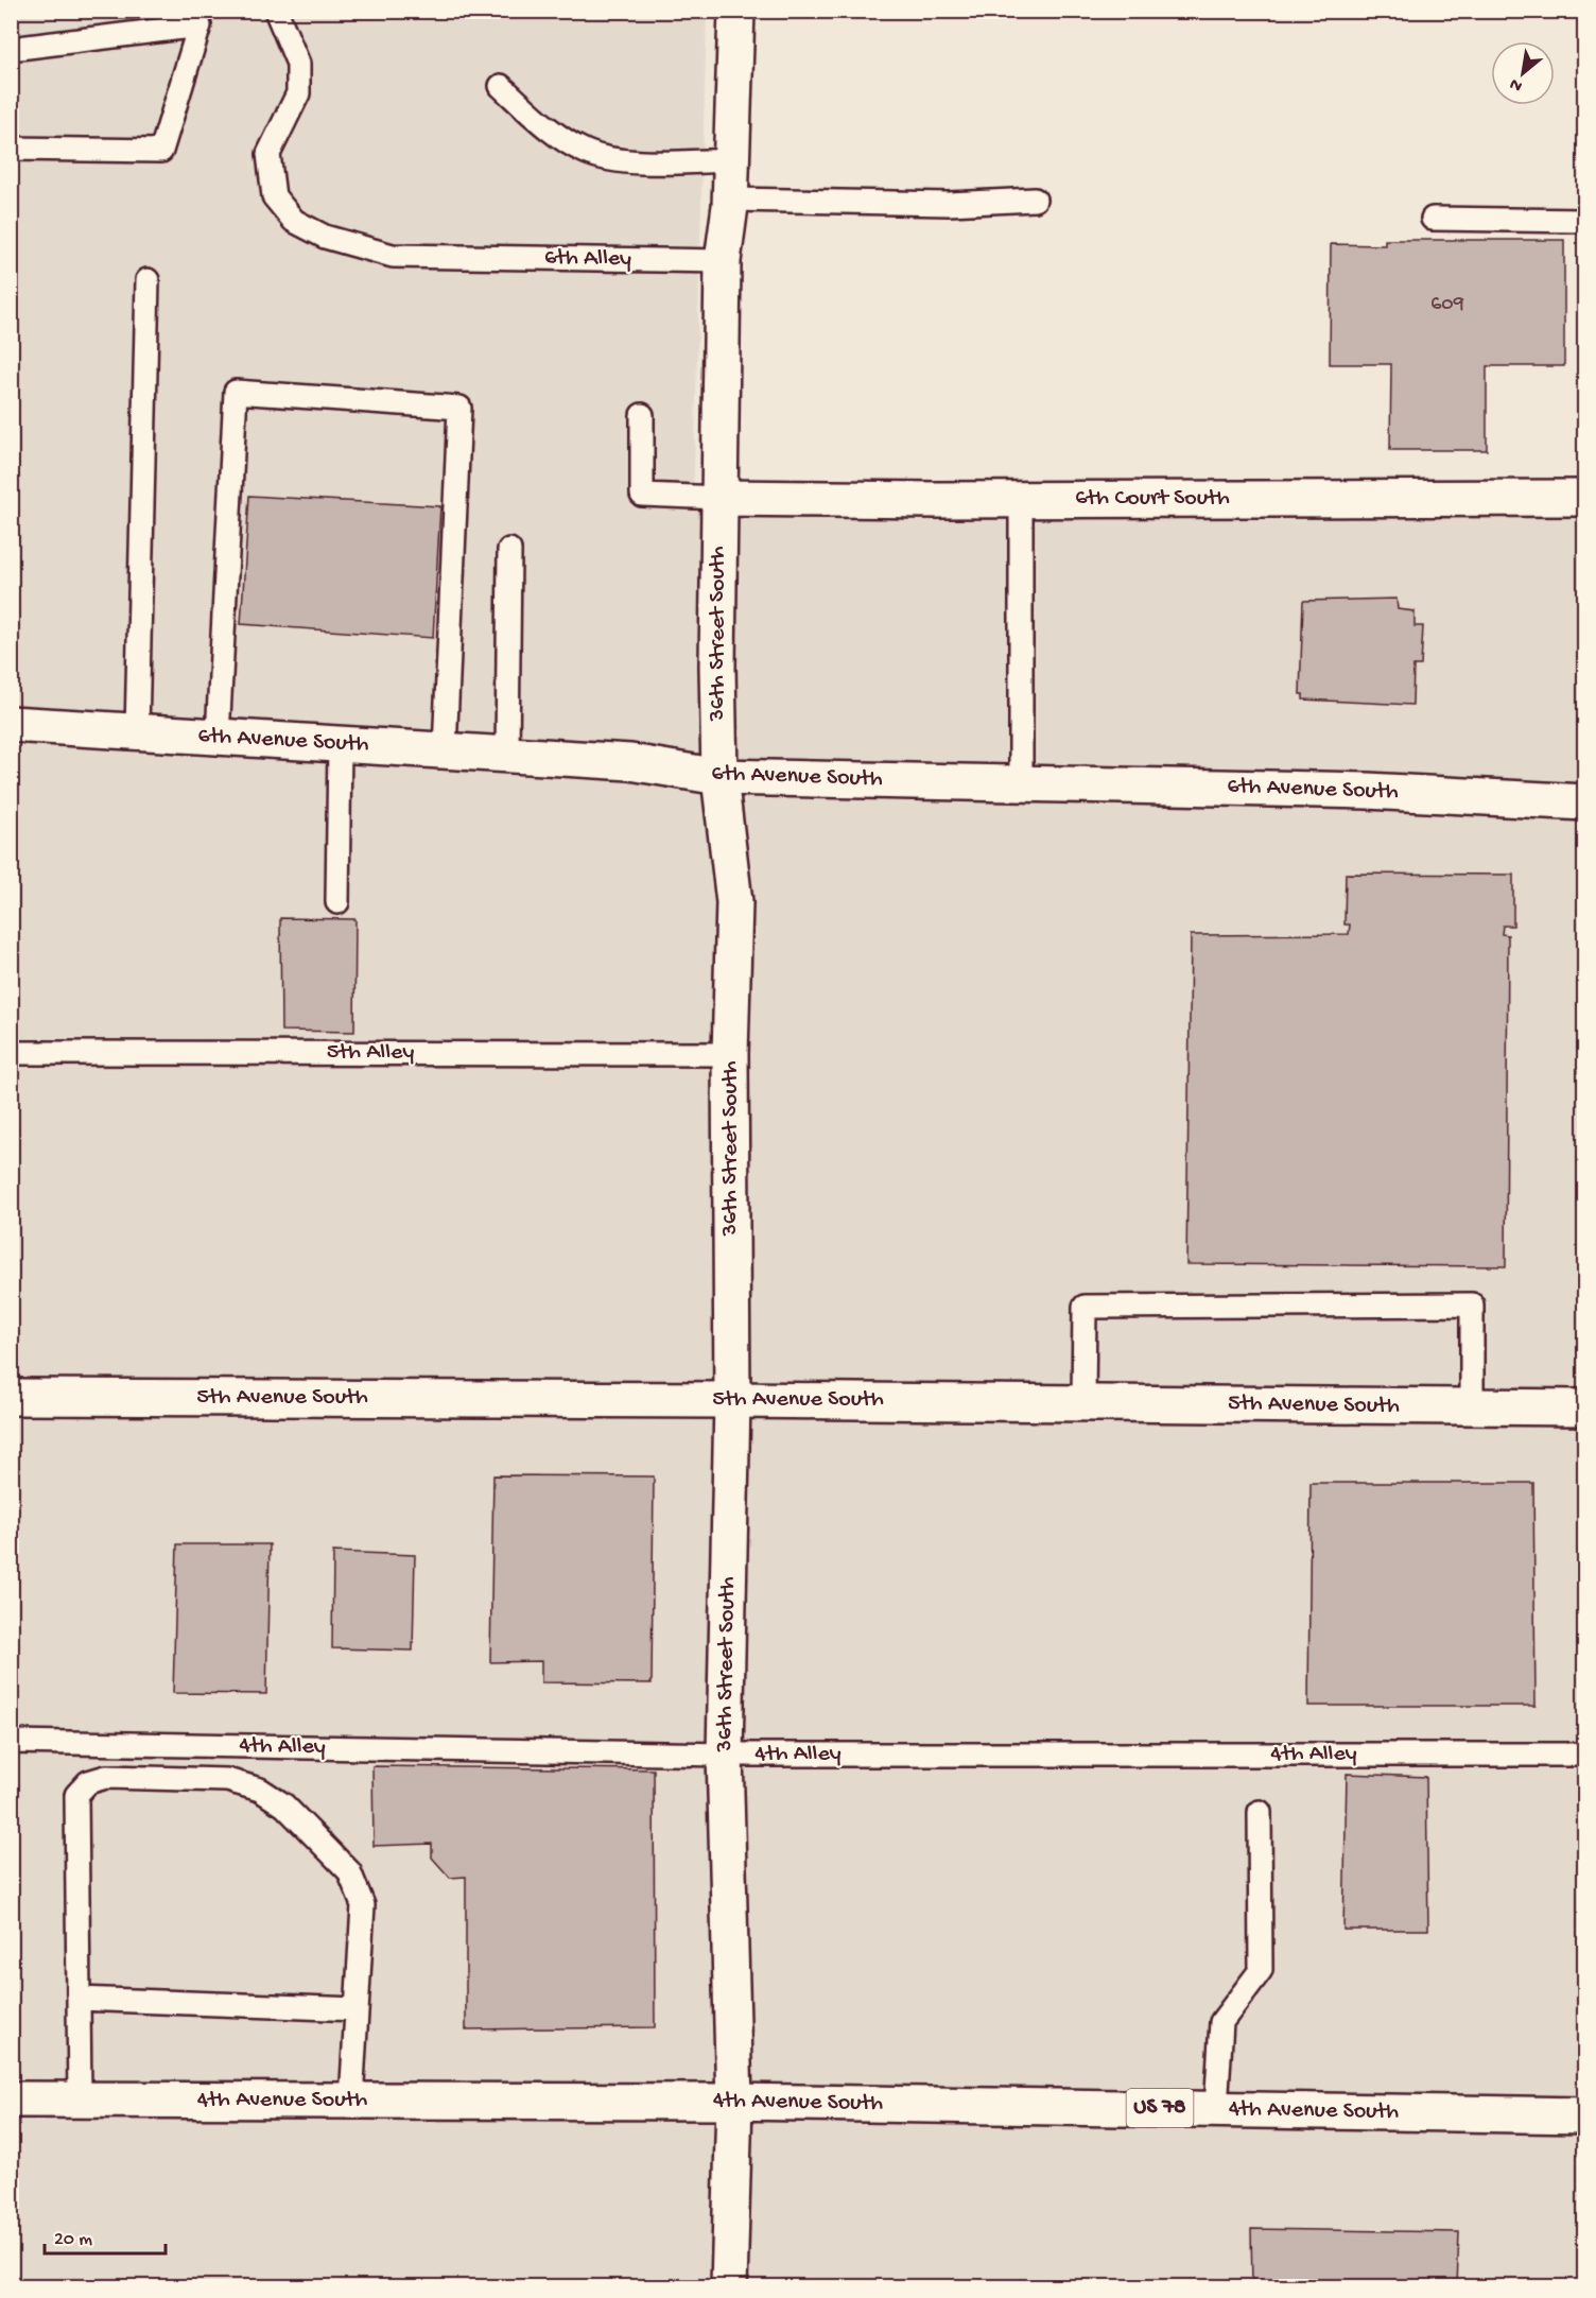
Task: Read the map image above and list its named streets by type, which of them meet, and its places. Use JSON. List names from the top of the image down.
{
  "streets": {
    "street": [
      "6th Court South",
      "36th Street South",
      "6th Avenue South",
      "5th Avenue South",
      "4th Avenue South",
      "US 78"
    ],
    "lane": ["6th Alley", "5th Alley", "4th Alley"]
  },
  "crossings": [
    ["6th Alley", "36th Street South"],
    ["6th Court South", "36th Street South"],
    ["36th Street South", "6th Avenue South"],
    ["36th Street South", "5th Alley"],
    ["36th Street South", "5th Avenue South"],
    ["36th Street South", "4th Alley"],
    ["36th Street South", "4th Avenue South"]
  ],
  "house_numbers": ["609"],
  "scale_bar": "20 m",
  "north": "bottom left"
}
